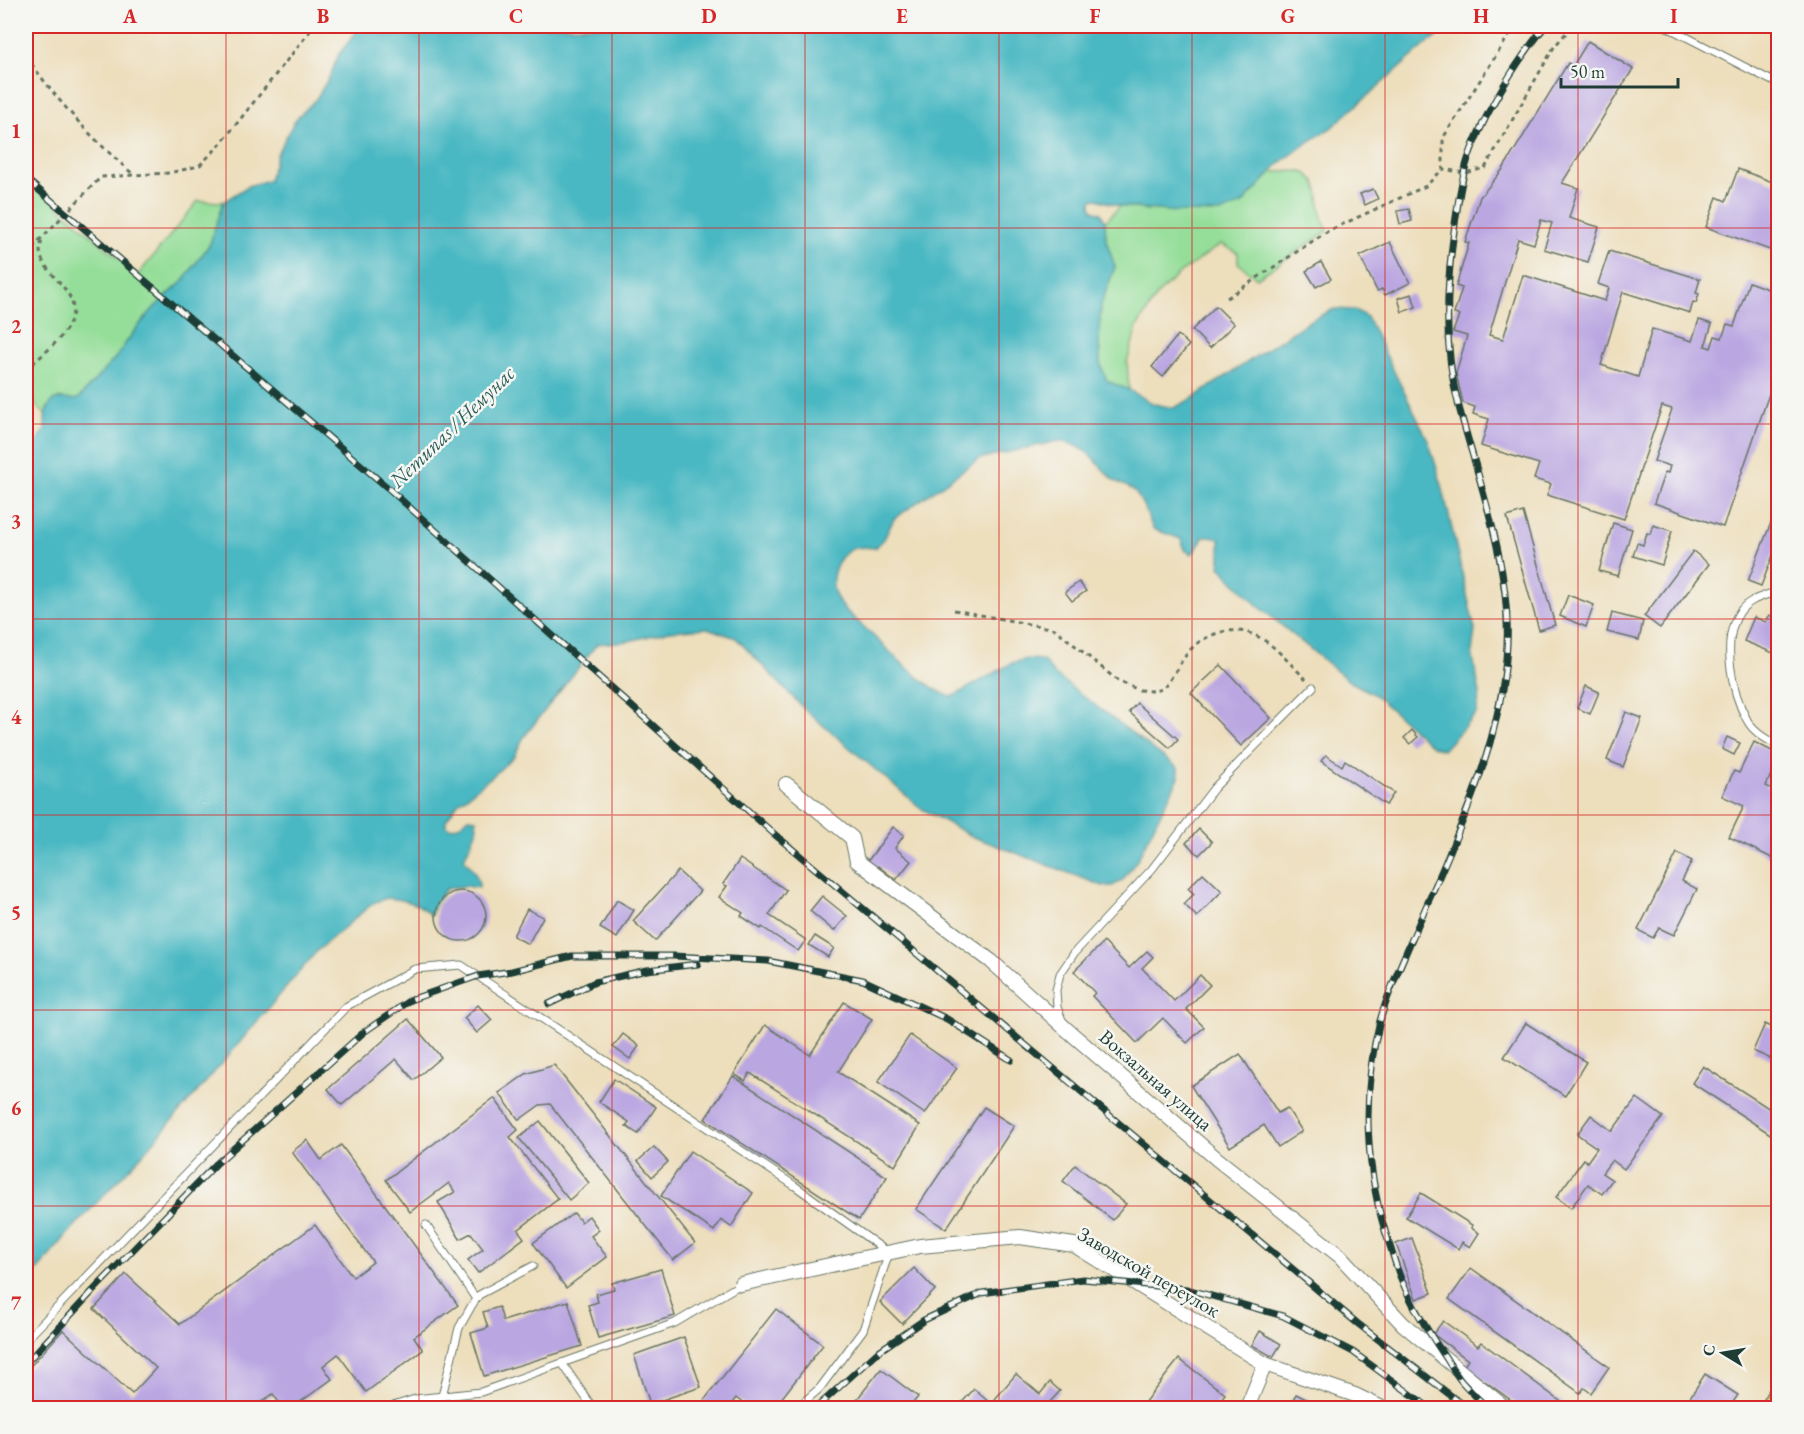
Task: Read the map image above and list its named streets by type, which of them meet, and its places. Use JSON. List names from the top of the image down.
{
  "streets": {
    "street": ["Вокзальная улица", "Заводской переулок"]
  },
  "water": ["Nemunas / Немунас"],
  "scale_bar": "50 m",
  "north": "left",
  "grid": {
    "columns": [
      "A",
      "B",
      "C",
      "D",
      "E",
      "F",
      "G",
      "H",
      "I"
    ],
    "rows": [
      "1",
      "2",
      "3",
      "4",
      "5",
      "6",
      "7"
    ]
  }
}
